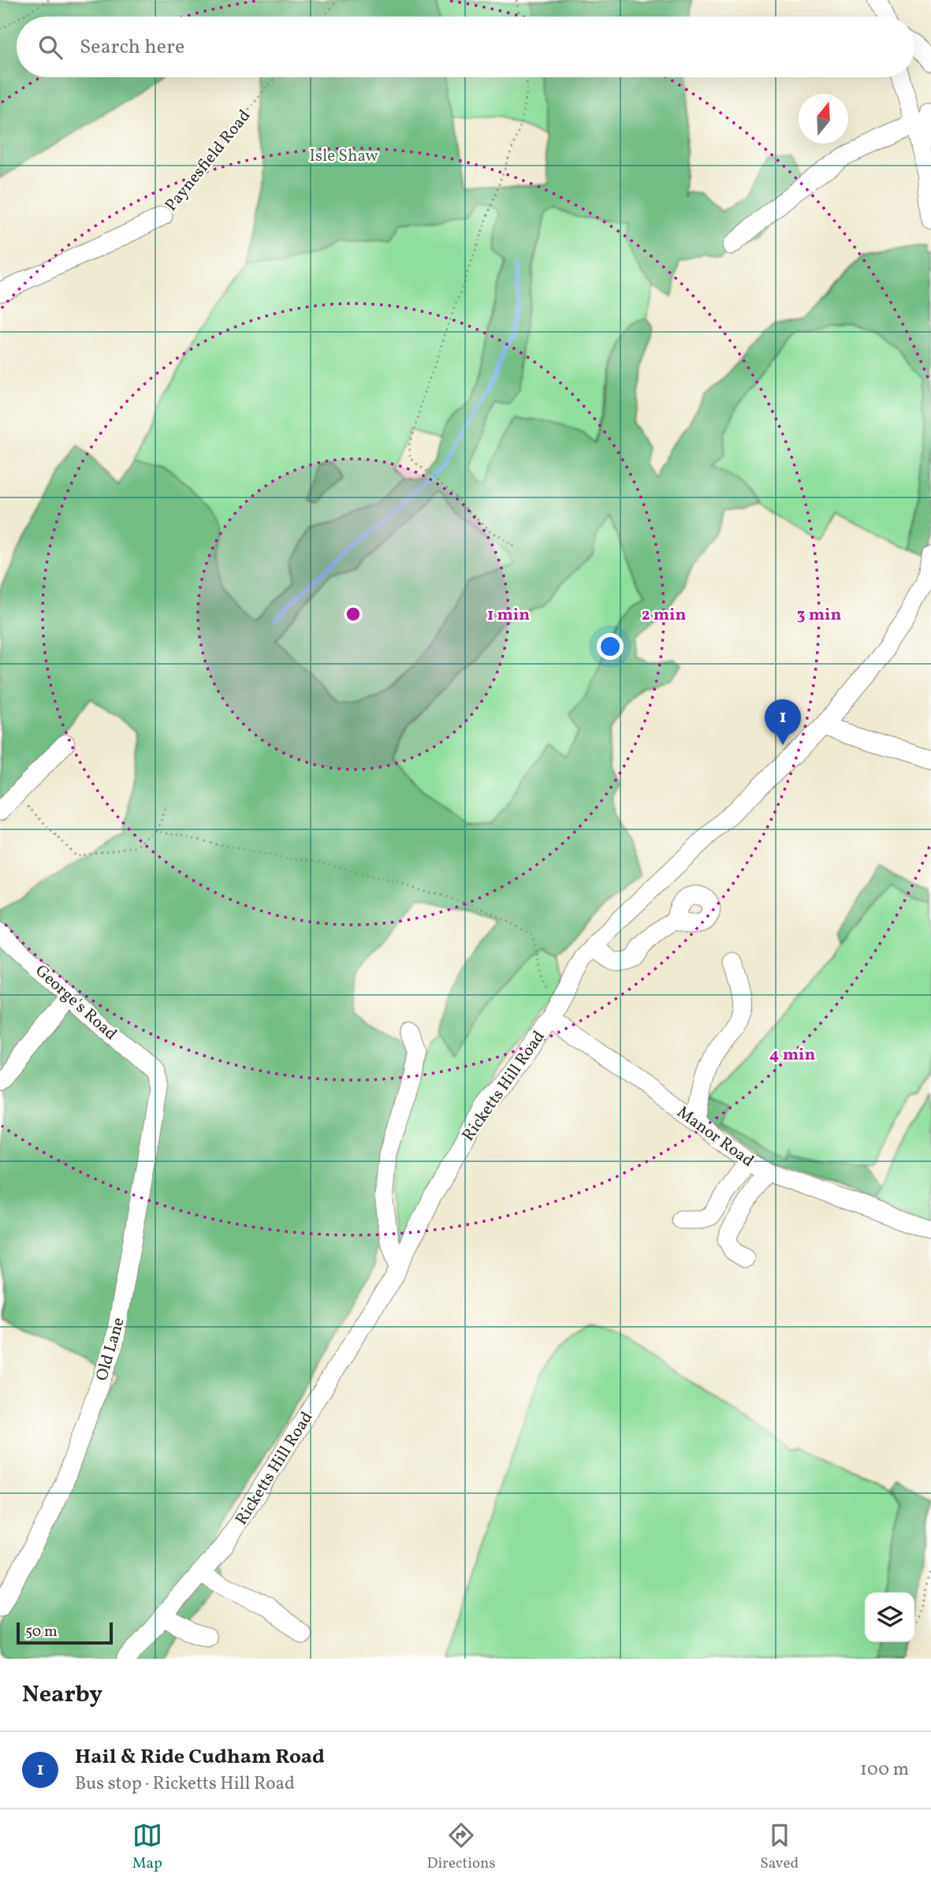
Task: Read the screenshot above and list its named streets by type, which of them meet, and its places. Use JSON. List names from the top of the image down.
{
  "streets": {
    "street": [
      "Paynesfield Road",
      "George's Road",
      "Ricketts Hill Road",
      "Manor Road",
      "Old Lane"
    ]
  },
  "crossings": [
    ["George's Road", "Old Lane"],
    ["Ricketts Hill Road", "Manor Road"]
  ],
  "parks": ["Isle Shaw"],
  "scale_bar": "50 m",
  "north": "top",
  "page": {
    "search": "Search here",
    "pins": "1",
    "scale": "50 m",
    "heading": "Nearby",
    "list": [
      {
        "mark": "1",
        "name": "Hail & Ride Cudham Road",
        "note": "Bus stop · Ricketts Hill Road",
        "value": "100 m"
      }
    ],
    "nav": ["Map", "Directions", "Saved"]
  },
  "rings": [
    "1 min",
    "2 min",
    "3 min",
    "4 min"
  ]
}
